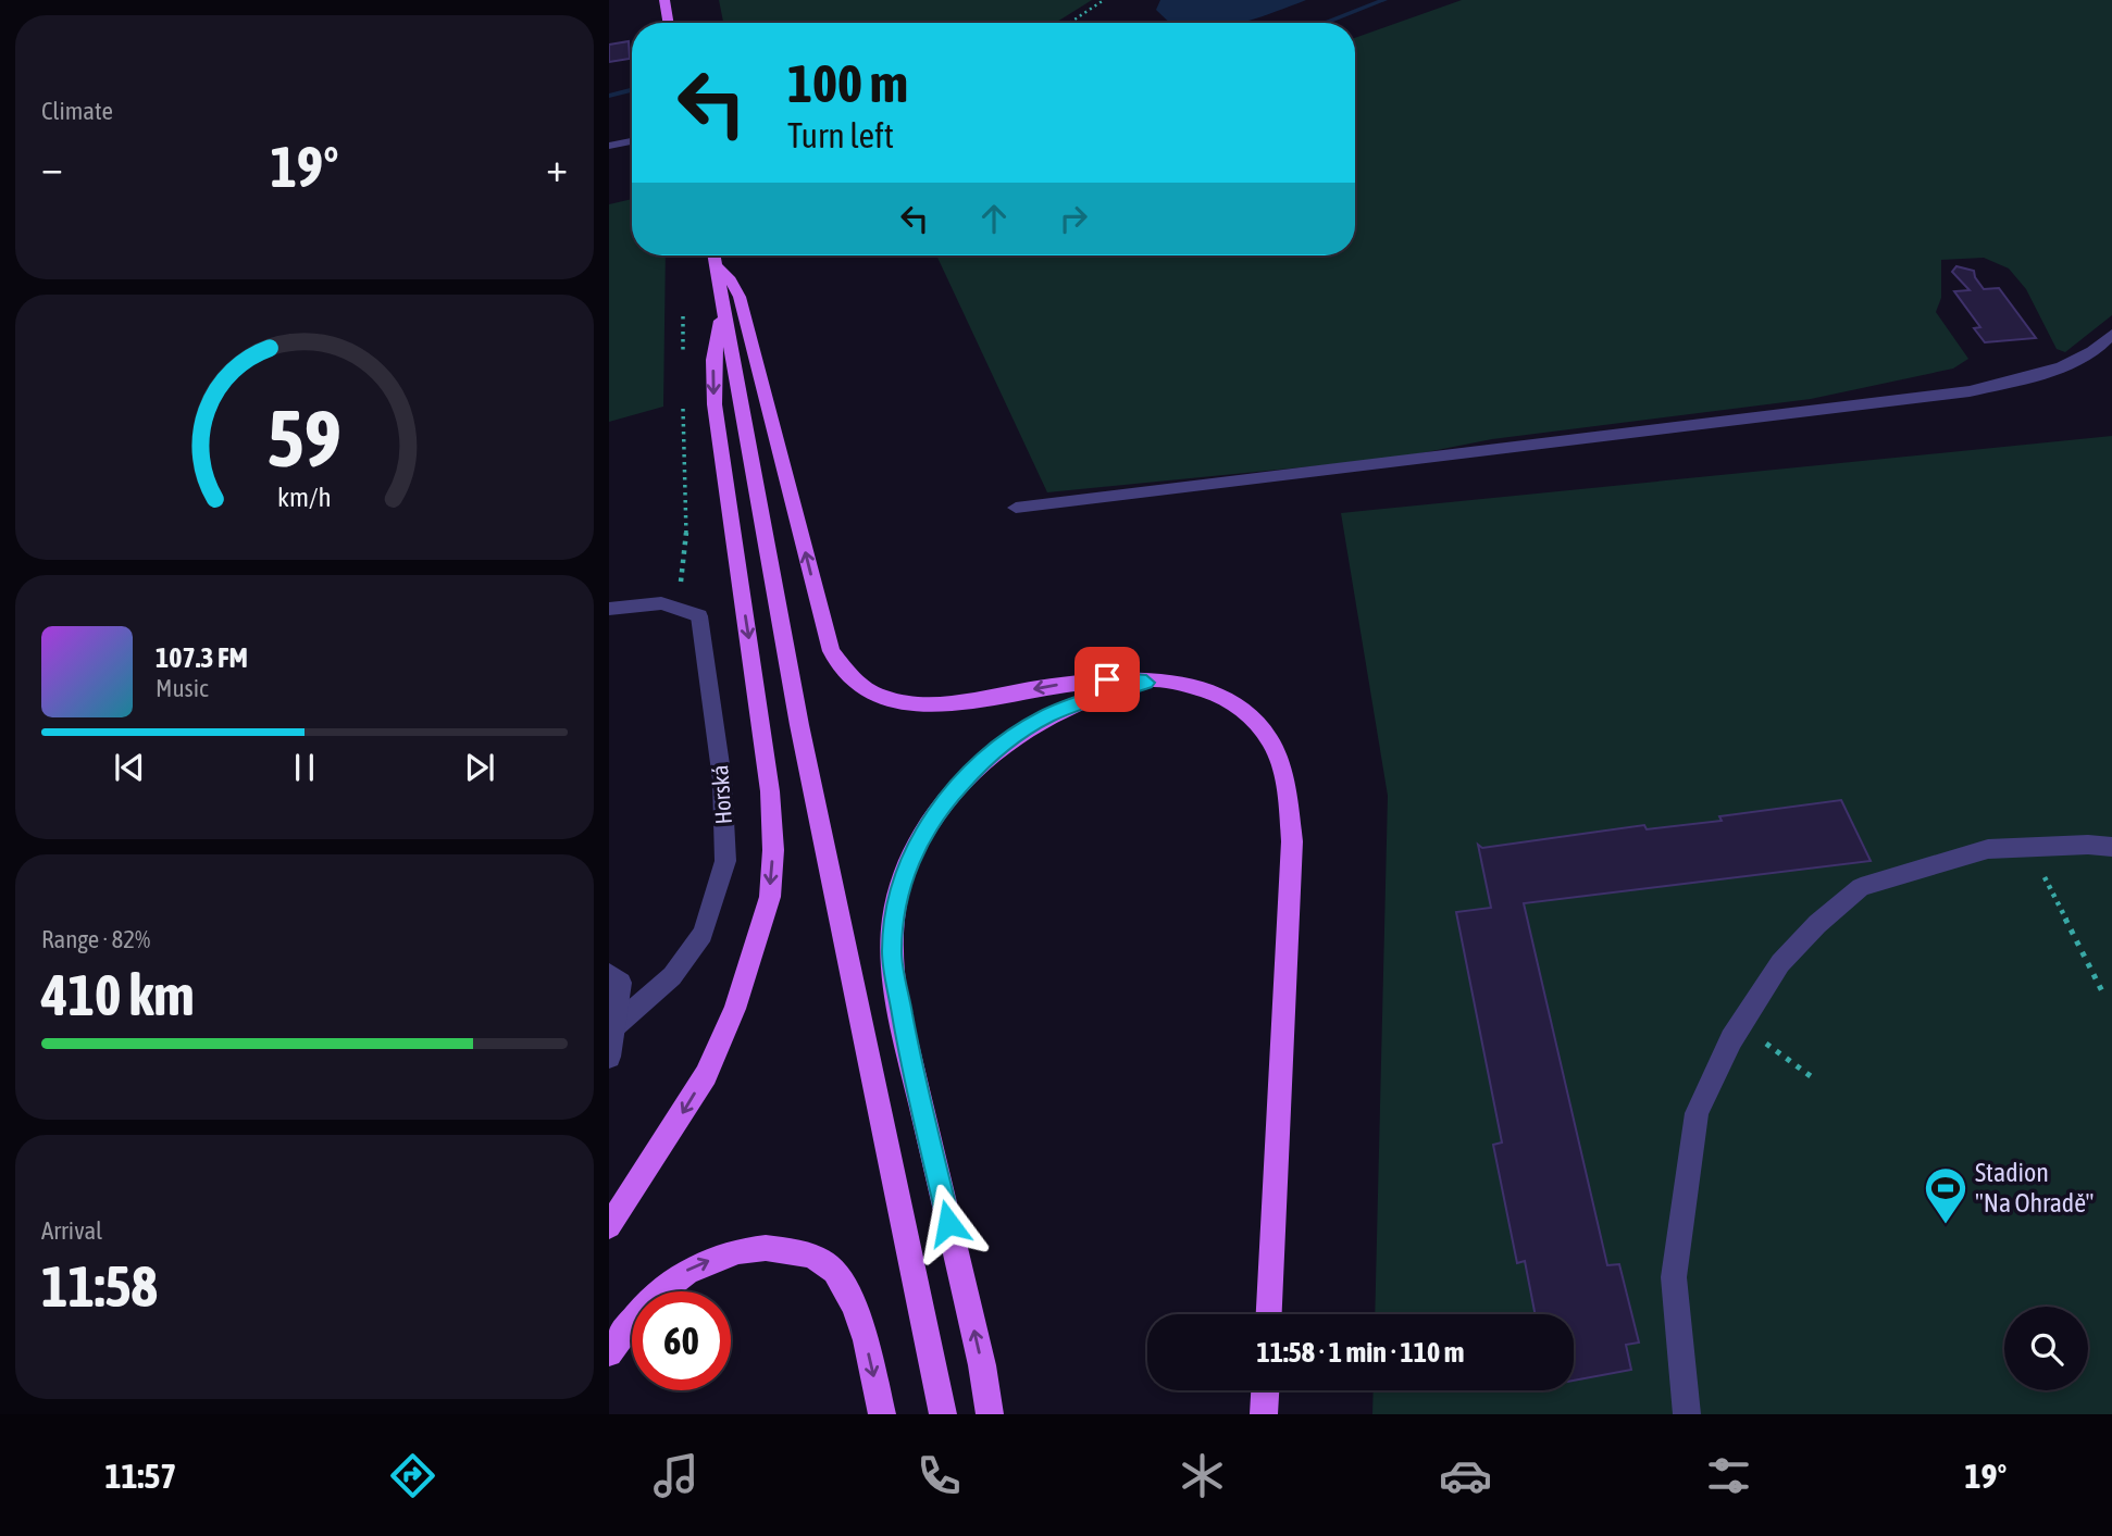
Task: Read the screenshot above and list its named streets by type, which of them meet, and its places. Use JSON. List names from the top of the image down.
{
  "streets": {
    "street": ["Horská"]
  },
  "places": {
    "sports": ["Stadion \"Na Ohradě\""]
  },
  "page": {
    "tile": [
      "Climate",
      ["Range · 82%", "410 km"],
      ["Arrival", "11:58"]
    ],
    "turn": ["100 m", "Turn left"],
    "heat": ["−", "19°", "+"],
    "song": ["107.3 FM", "Music"],
    "limit": "60",
    "trip": "11:58 · 1 min · 110 m",
    "tabs": ["11:57", "19°"],
    "gauge": ["59", "km/h"]
  }
}
